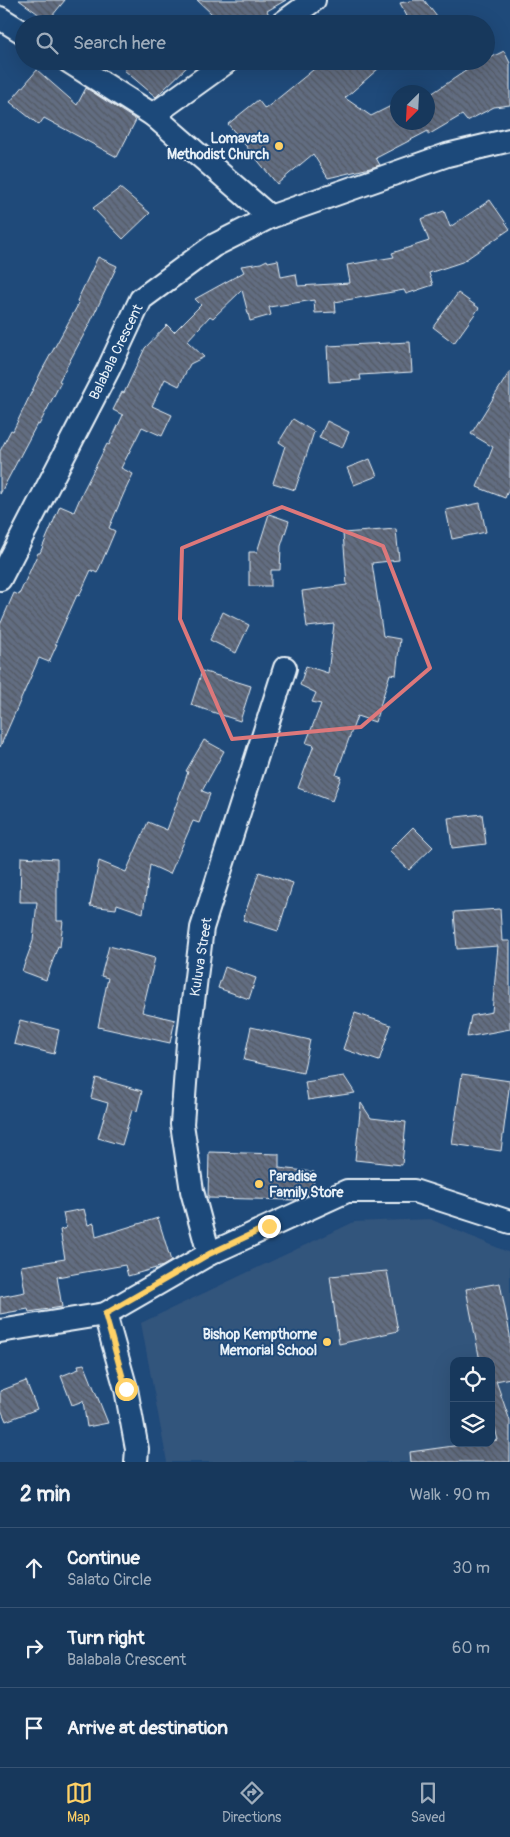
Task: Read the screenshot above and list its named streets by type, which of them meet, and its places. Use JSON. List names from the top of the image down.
{
  "streets": {
    "street": ["Balabala Crescent", "Kuluva Street"]
  },
  "places": ["Lomavata Methodist Church", "Paradise Family Store", "Bishop Kempthorne Memorial School"],
  "north": "bottom left",
  "page": {
    "search": "Search here",
    "heading": ["2 min", "Walk · 90 m"],
    "list": [
      ["Continue", "Salato Circle", "30 m"],
      ["Turn right", "Balabala Crescent", "60 m"],
      "Arrive at destination"
    ],
    "nav": ["Map", "Directions", "Saved"]
  }
}
